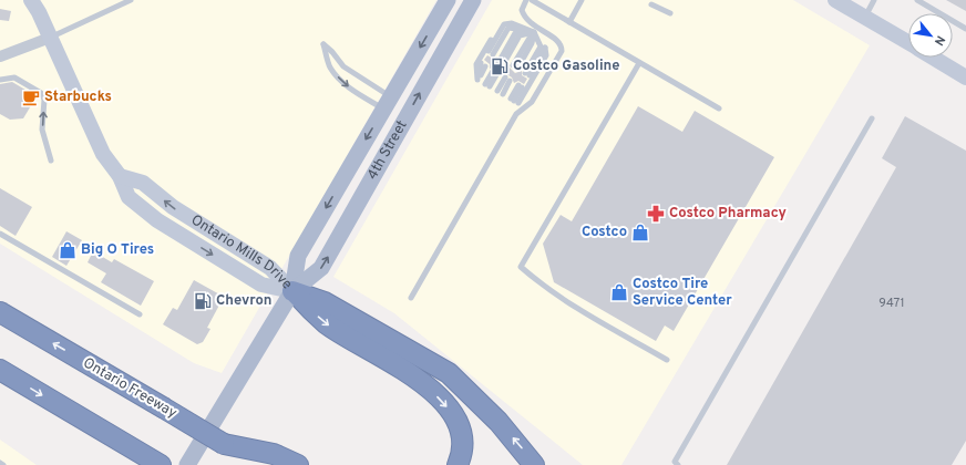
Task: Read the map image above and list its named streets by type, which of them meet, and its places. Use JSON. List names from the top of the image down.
{
  "streets": {
    "highway": ["Ontario Freeway"],
    "main road": ["4th Street"],
    "street": ["Ontario Mills Drive"]
  },
  "crossings": [
    ["4th Street", "Ontario Mills Drive"]
  ],
  "places": {
    "fuel station": ["Costco Gasoline", "Chevron"],
    "cafe": ["Starbucks"],
    "pharmacy": ["Costco Pharmacy"],
    "shop": ["Costco", "Big O Tires", "Costco Tire Service Center"]
  },
  "house_numbers": ["9471"],
  "north": "bottom right"
}
